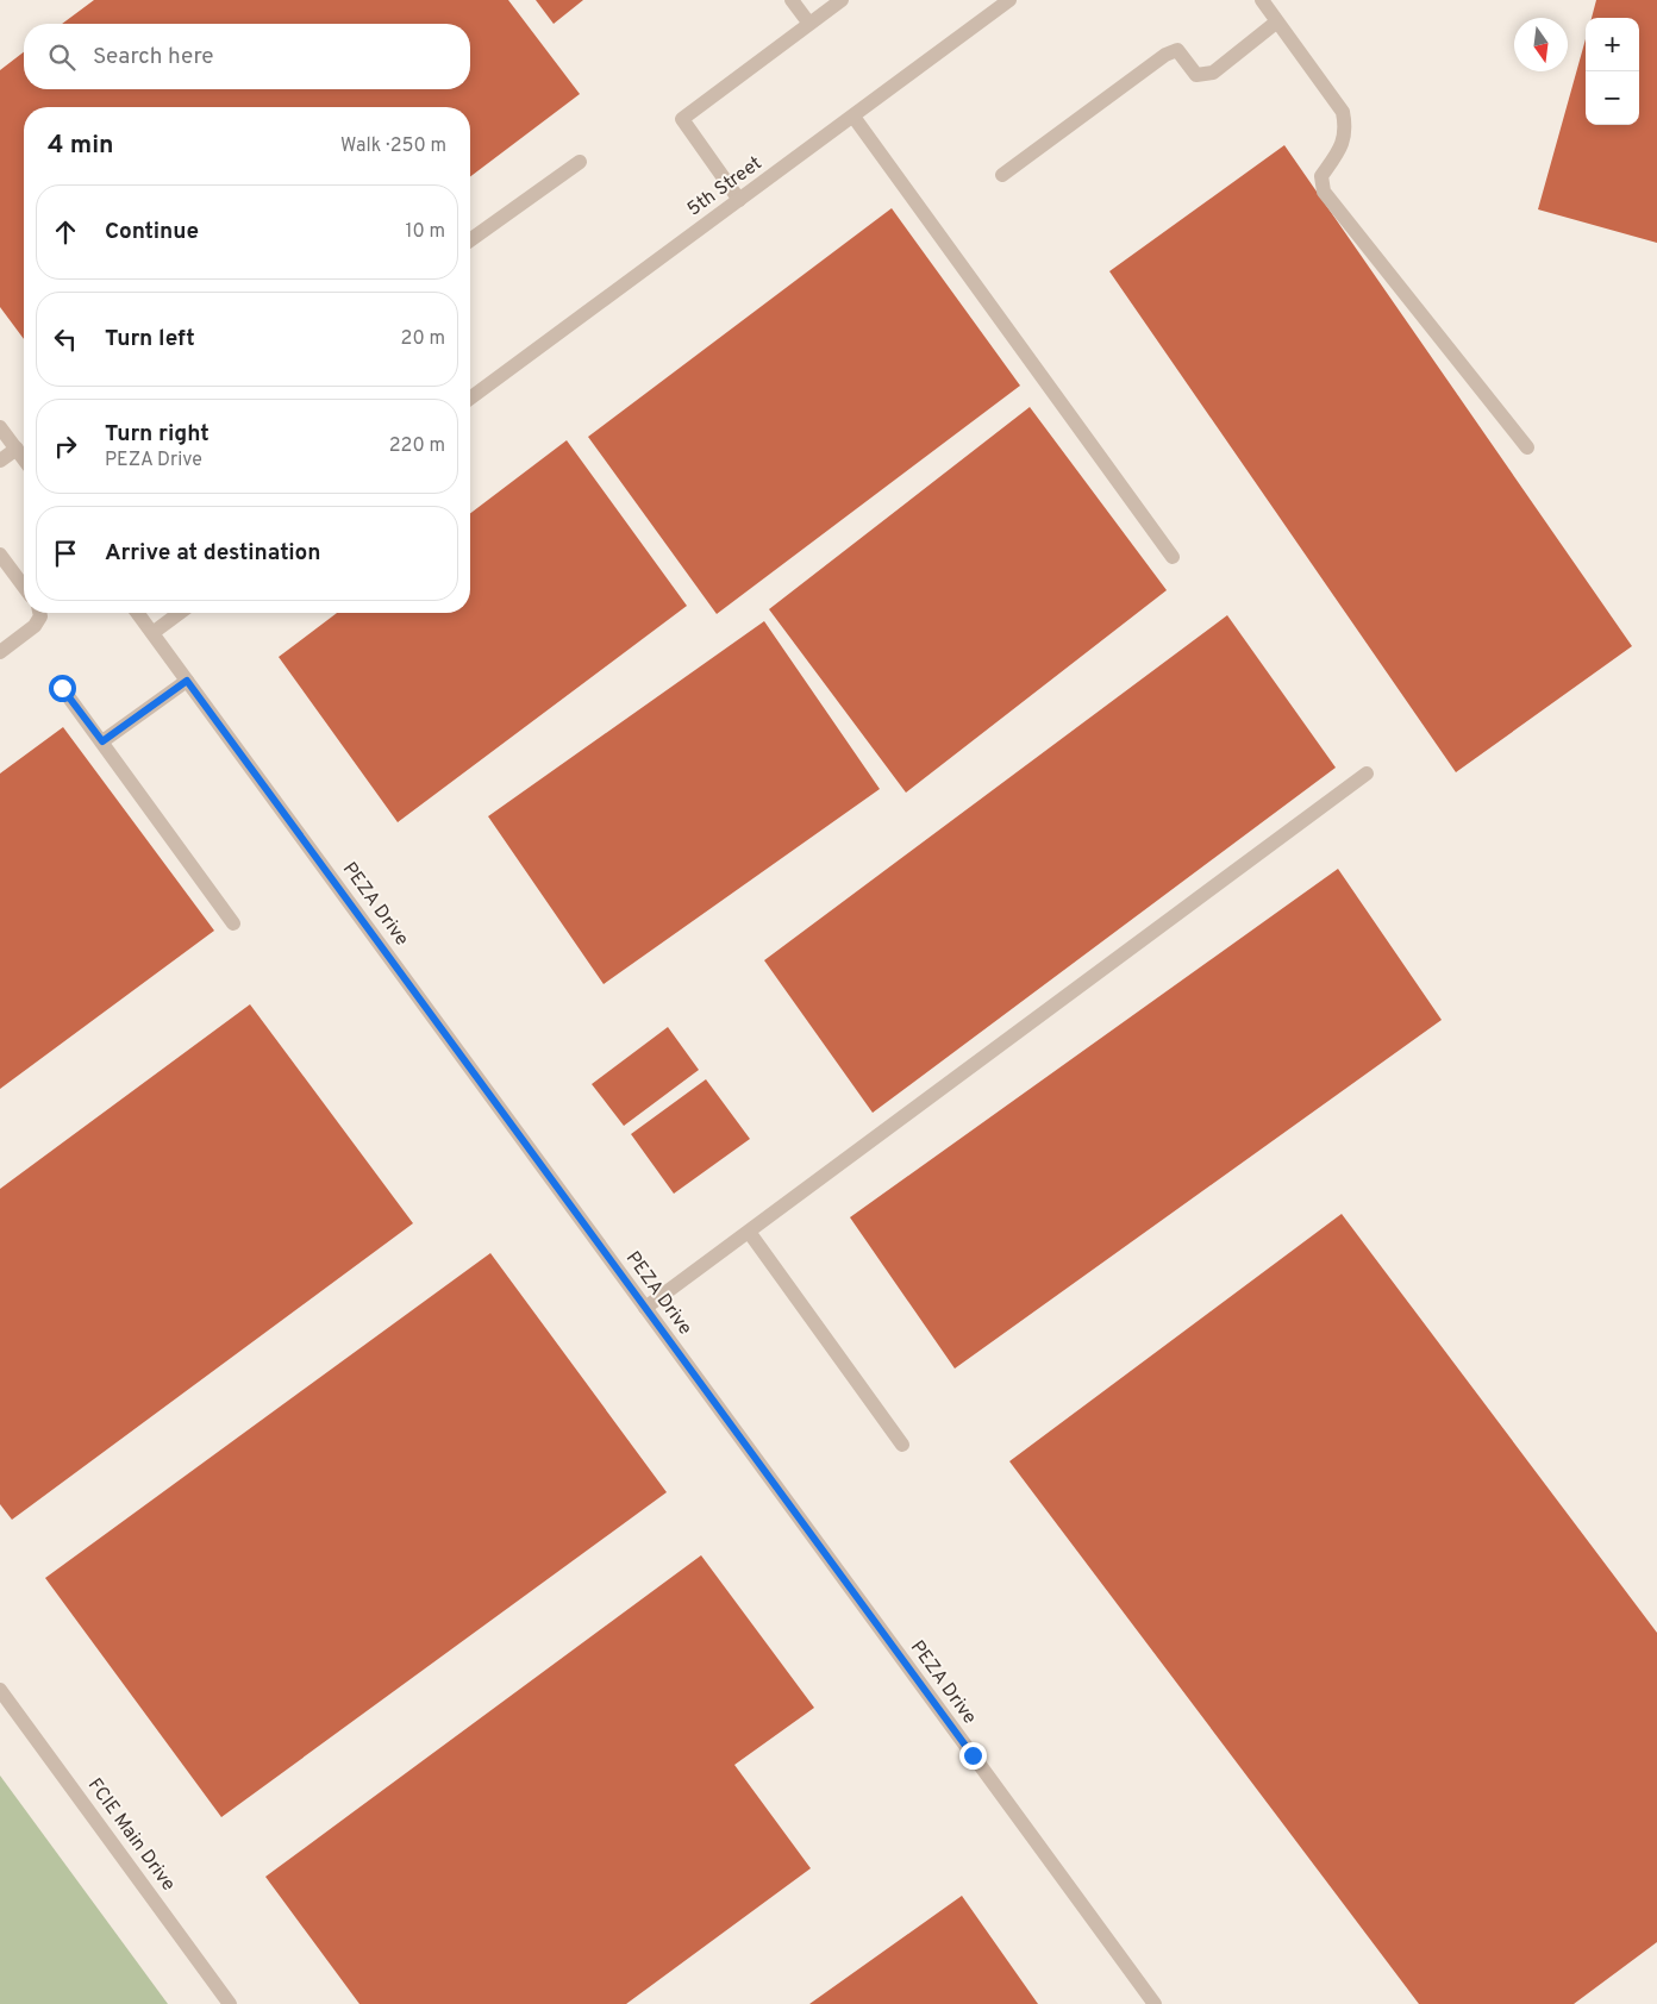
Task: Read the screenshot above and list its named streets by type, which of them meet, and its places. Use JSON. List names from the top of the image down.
{
  "streets": {
    "street": ["5th Street", "PEZA Drive", "FCIE Main Drive"]
  },
  "north": "bottom",
  "page": {
    "map_buttons": ["+", "−"],
    "search": "Search here",
    "heading": ["4 min", "Walk · 250 m"],
    "list": [
      ["Continue", "10 m"],
      ["Turn left", "20 m"],
      ["Turn right", "PEZA Drive", "220 m"],
      "Arrive at destination"
    ]
  }
}
